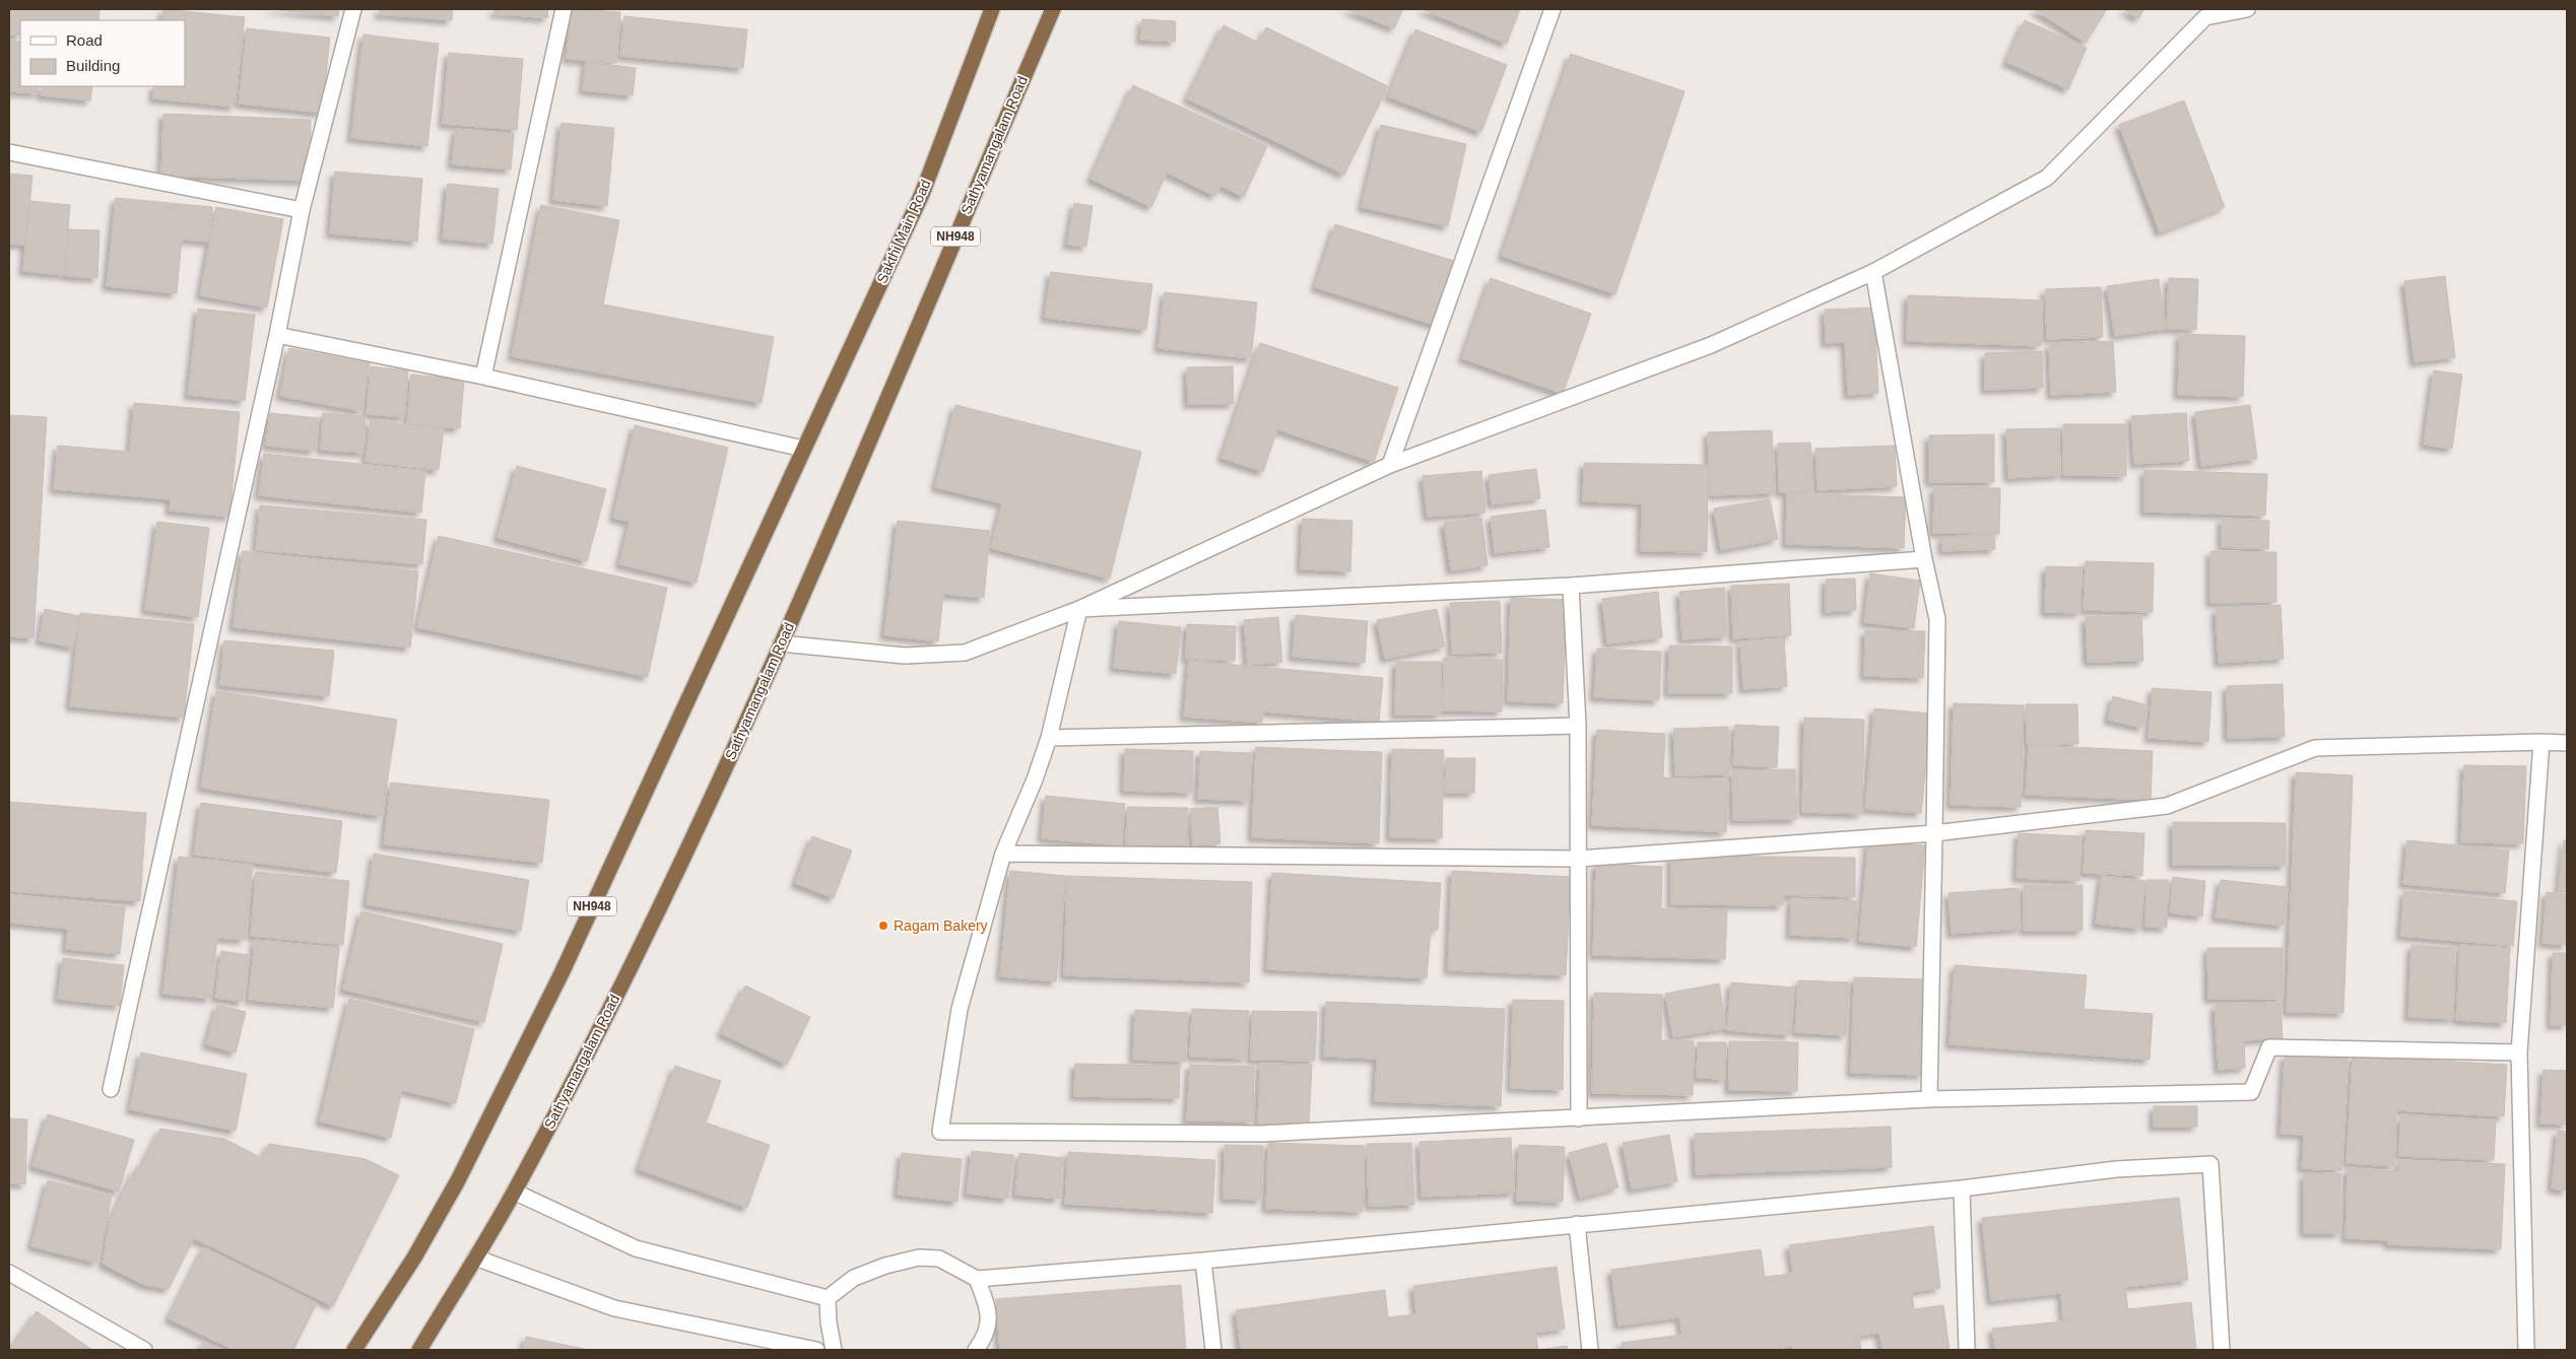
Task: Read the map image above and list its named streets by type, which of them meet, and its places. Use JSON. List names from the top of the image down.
{
  "streets": {
    "highway": ["Sathyamangalam Road", "Sakthi Main Road", "NH948"]
  },
  "crossings": [
    ["Sakthi Main Road", "NH948"]
  ],
  "places": ["Ragam Bakery"],
  "legend": ["Road", "Building"]
}
